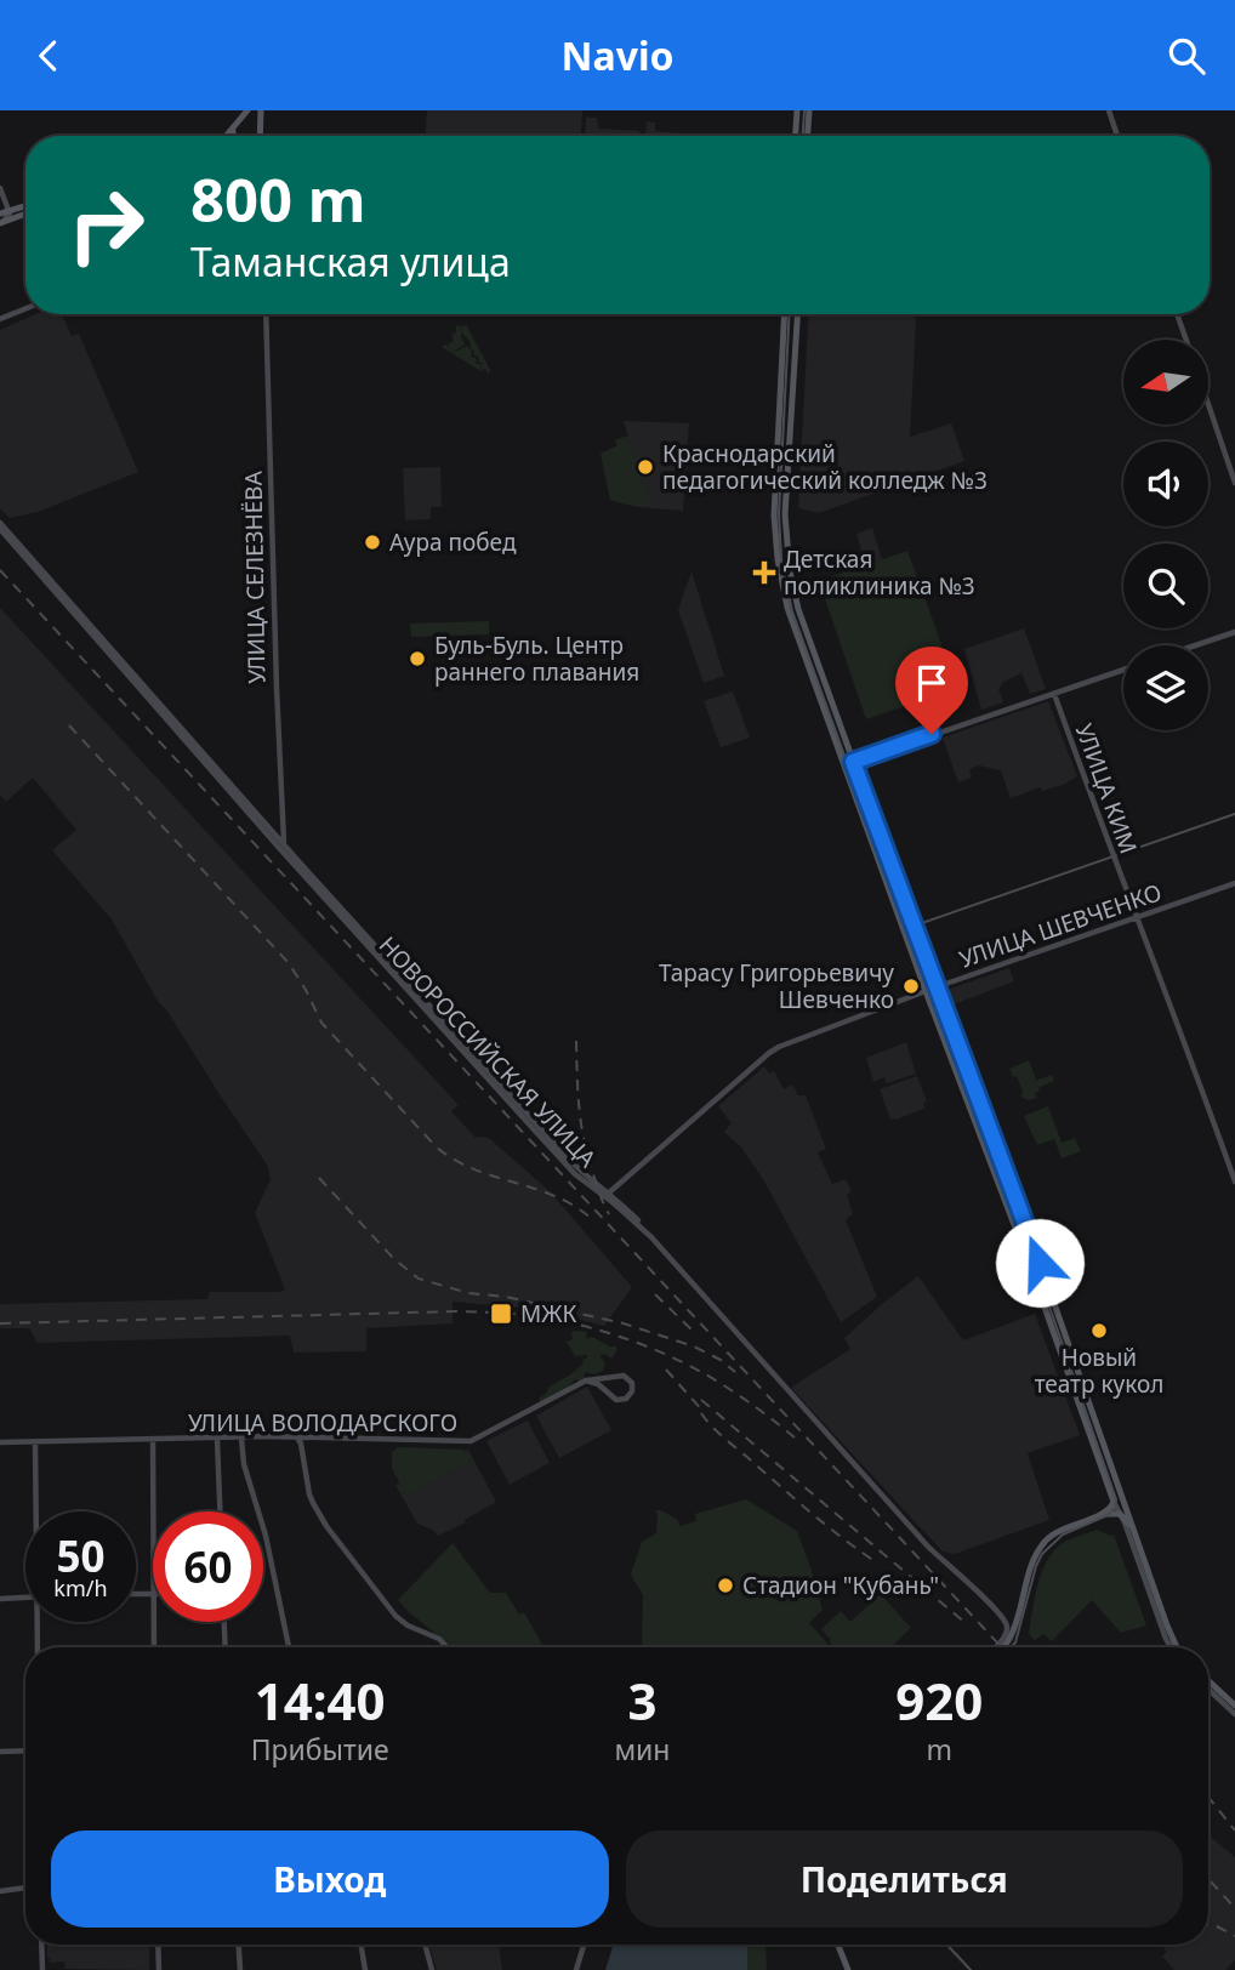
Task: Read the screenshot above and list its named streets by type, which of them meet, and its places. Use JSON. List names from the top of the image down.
{
  "streets": {
    "street": [
      "УЛИЦА СЕЛЕЗНЁВА",
      "УЛИЦА КИМ",
      "УЛИЦА ШЕВЧЕНКО",
      "НОВОРОССИЙСКАЯ УЛИЦА",
      "УЛИЦА ВОЛОДАРСКОГО"
    ]
  },
  "crossings": [
    ["УЛИЦА СЕЛЕЗНЁВА", "НОВОРОССИЙСКАЯ УЛИЦА"],
    ["УЛИЦА КИМ", "УЛИЦА ШЕВЧЕНКО"],
    ["УЛИЦА ШЕВЧЕНКО", "НОВОРОССИЙСКАЯ УЛИЦА"]
  ],
  "places": {
    "other": [
      "Краснодарский педагогический колледж №3",
      "Аура побед",
      "Буль-Буль. Центр раннего плавания",
      "Тарасу Григорьевичу Шевченко",
      "Новый театр кукол",
      "Стадион \"Кубань\""
    ],
    "health": ["Детская поликлиника №3"],
    "transit": ["МЖК"]
  },
  "north": "left",
  "page": {
    "header": "Navio",
    "turn": ["800 m", "Таманская улица"],
    "speed": "50 km/h",
    "limit": "60",
    "eta": [
      "14:40",
      "Прибытие",
      "3",
      "мин",
      "920",
      "m"
    ],
    "buttons": ["Выход", "Поделиться"]
  }
}
